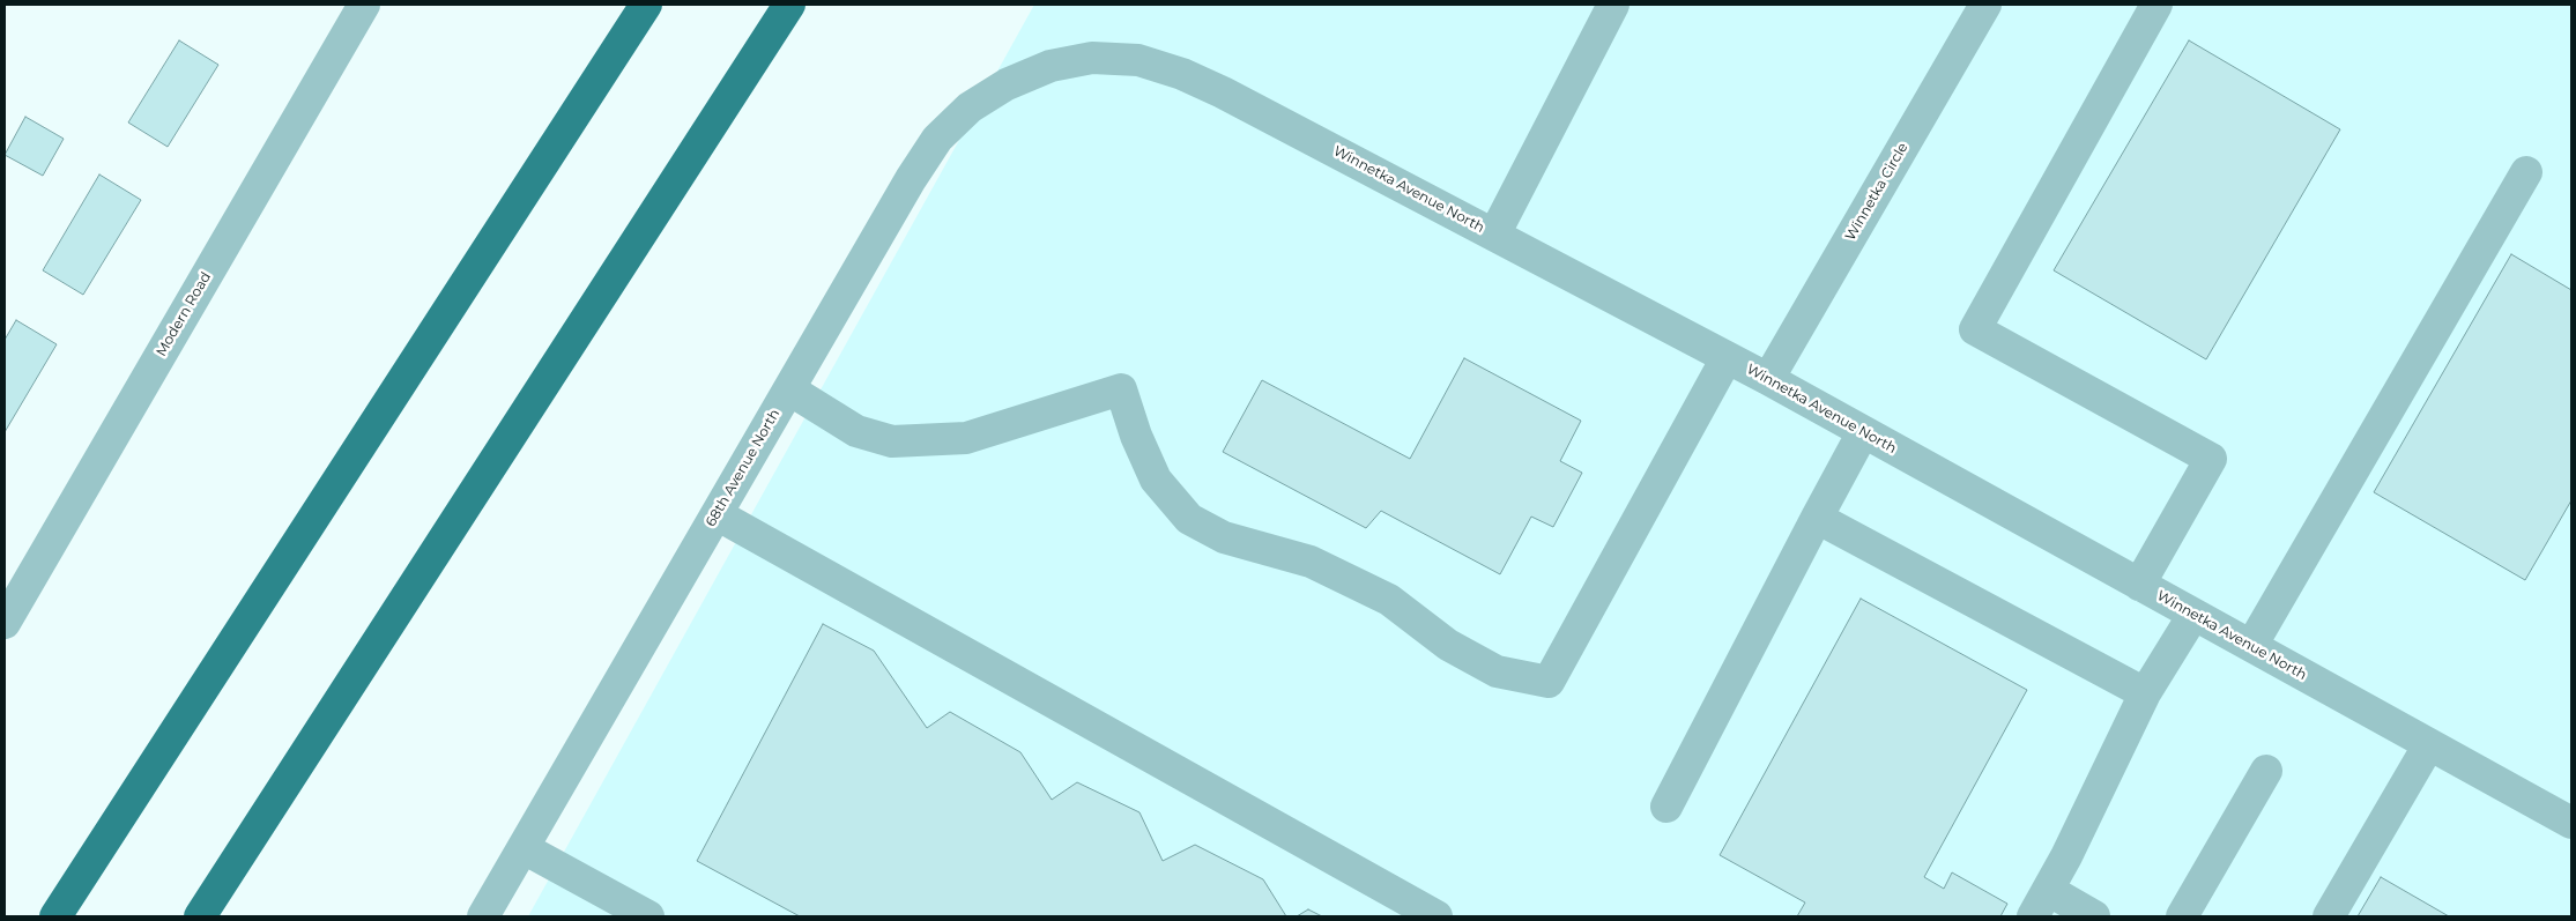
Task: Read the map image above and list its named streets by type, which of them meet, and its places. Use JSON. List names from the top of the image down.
{
  "streets": {
    "street": [
      "Winnetka Avenue North",
      "Winnetka Circle",
      "Modern Road",
      "68th Avenue North"
    ]
  },
  "crossings": [
    ["Winnetka Avenue North", "Winnetka Circle"],
    ["Winnetka Avenue North", "68th Avenue North"]
  ]
}
